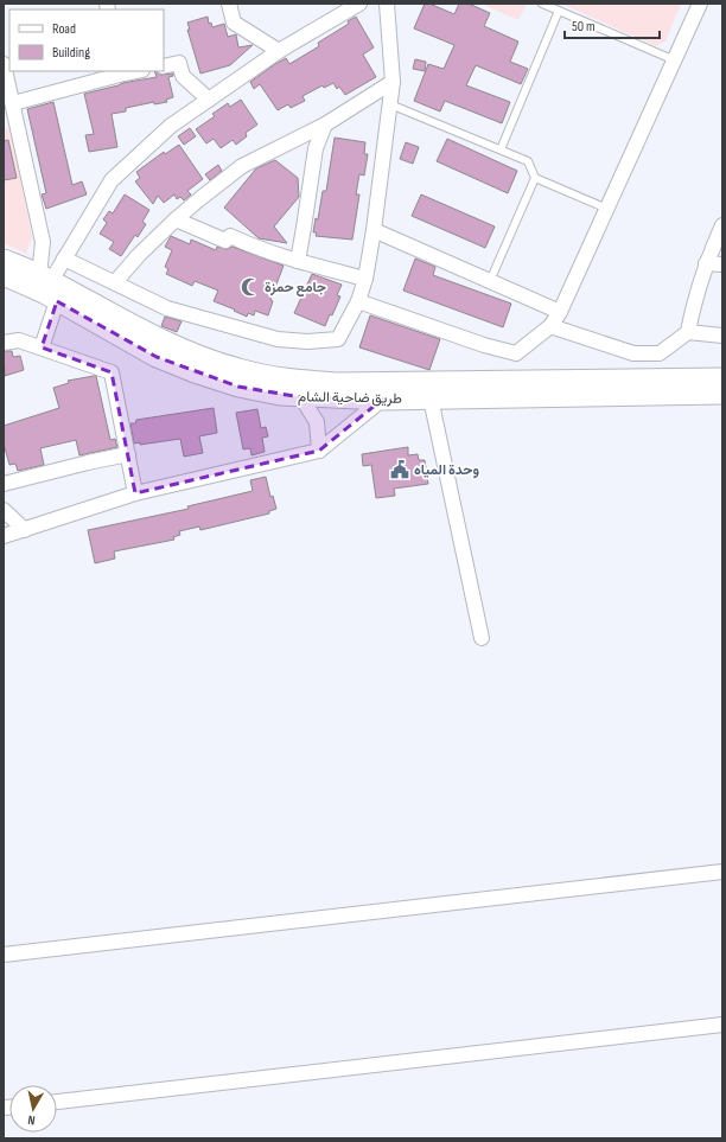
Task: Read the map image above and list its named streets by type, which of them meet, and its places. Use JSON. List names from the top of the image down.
{
  "streets": {
    "main road": ["طريق ضاحية الشام"]
  },
  "places": {
    "mosque": ["جامع حمزة"],
    "public building": ["وحدة المياه"]
  },
  "legend": ["Road", "Building"],
  "scale_bar": "50 m",
  "north": "bottom"
}
